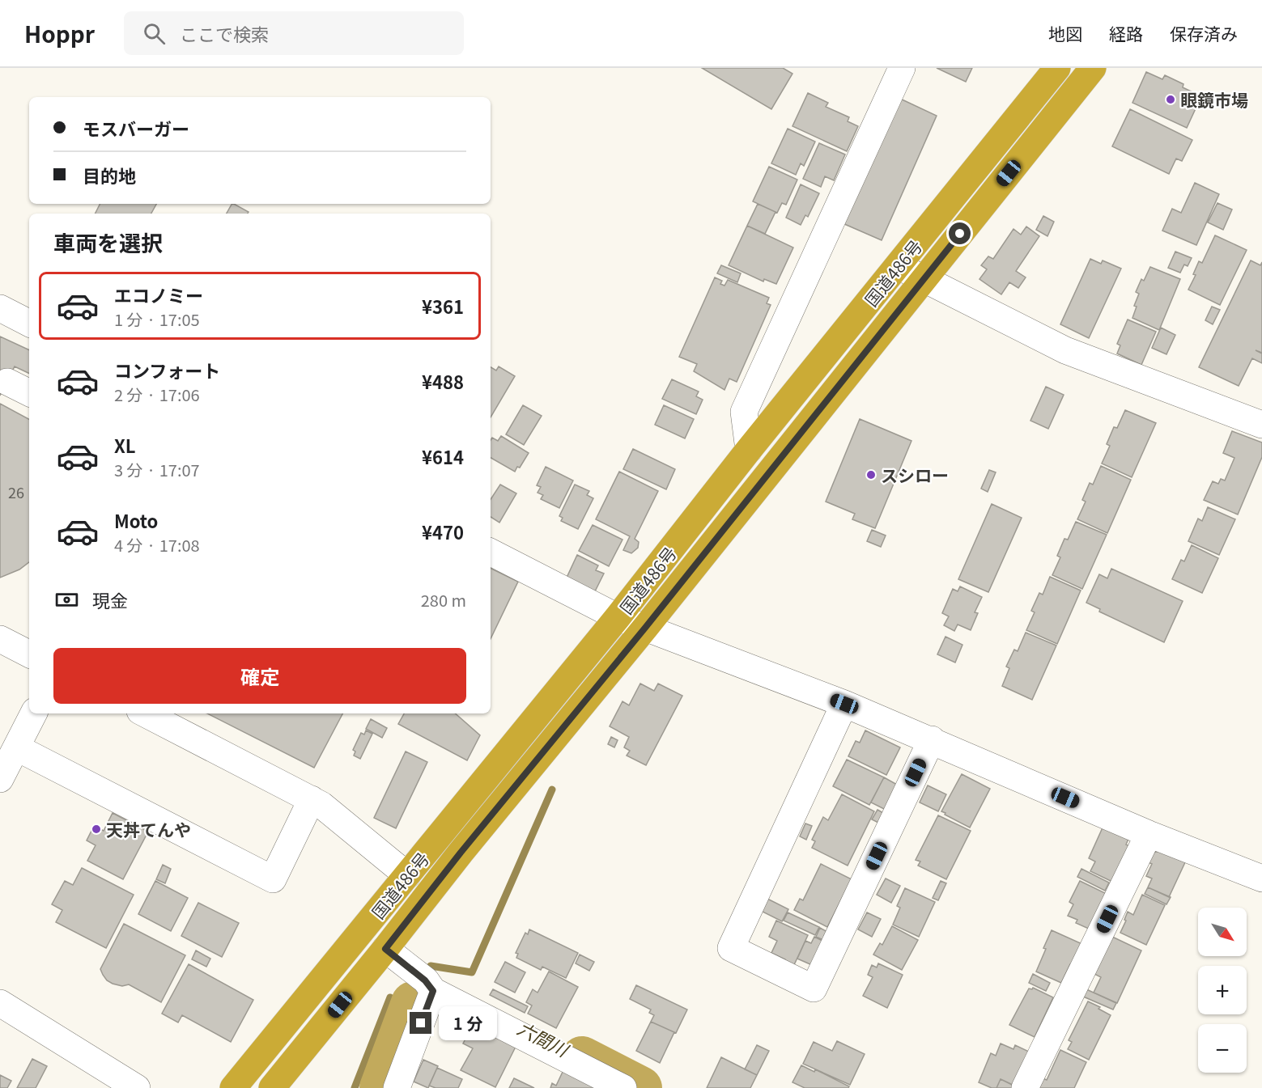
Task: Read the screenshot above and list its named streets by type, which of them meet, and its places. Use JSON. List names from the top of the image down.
{
  "streets": {
    "highway": ["国道486号"]
  },
  "water": ["六間川"],
  "places": ["眼鏡市場", "スシロー", "天丼てんや"],
  "house_numbers": ["26"],
  "north": "bottom right",
  "page": {
    "header": "Hoppr",
    "search": "ここで検索",
    "nav": ["地図", "経路", "保存済み"],
    "banner": ["モスバーガー", "目的地"],
    "heading": "車両を選択",
    "list": [
      {
        "name": "エコノミー",
        "note": "1 分 · 17:05",
        "value": "¥361"
      },
      {
        "name": "コンフォート",
        "note": "2 分 · 17:06",
        "value": "¥488"
      },
      {
        "name": "XL",
        "note": "3 分 · 17:07",
        "value": "¥614"
      },
      {
        "name": "Moto",
        "note": "4 分 · 17:08",
        "value": "¥470"
      }
    ],
    "pay": ["現金", "280 m"],
    "buttons": "確定",
    "map_buttons": ["+", "−"],
    "bubble": "1 分"
  }
}
